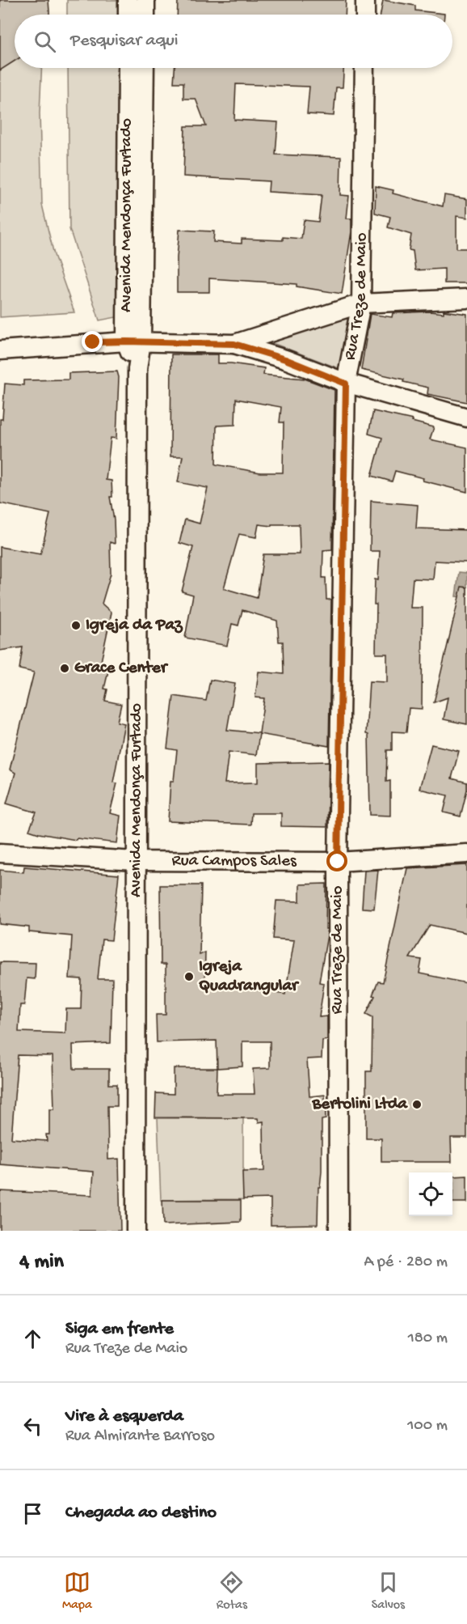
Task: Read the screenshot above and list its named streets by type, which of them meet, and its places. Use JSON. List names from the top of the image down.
{
  "streets": {
    "street": ["Avenida Mendonça Furtado", "Rua Treze de Maio", "Rua Campos Sales"]
  },
  "crossings": [
    ["Avenida Mendonça Furtado", "Rua Campos Sales"],
    ["Rua Treze de Maio", "Rua Campos Sales"]
  ],
  "places": [
    "Igreja da Paz",
    "Grace Center",
    "Igreja Quadrangular",
    "Bertolini Ltda"
  ],
  "page": {
    "search": "Pesquisar aqui",
    "heading": ["4 min", "A pé · 280 m"],
    "list": [
      ["Siga em frente", "Rua Treze de Maio", "180 m"],
      ["Vire à esquerda", "Rua Almirante Barroso", "100 m"],
      "Chegada ao destino"
    ],
    "nav": ["Mapa", "Rotas", "Salvos"]
  }
}
